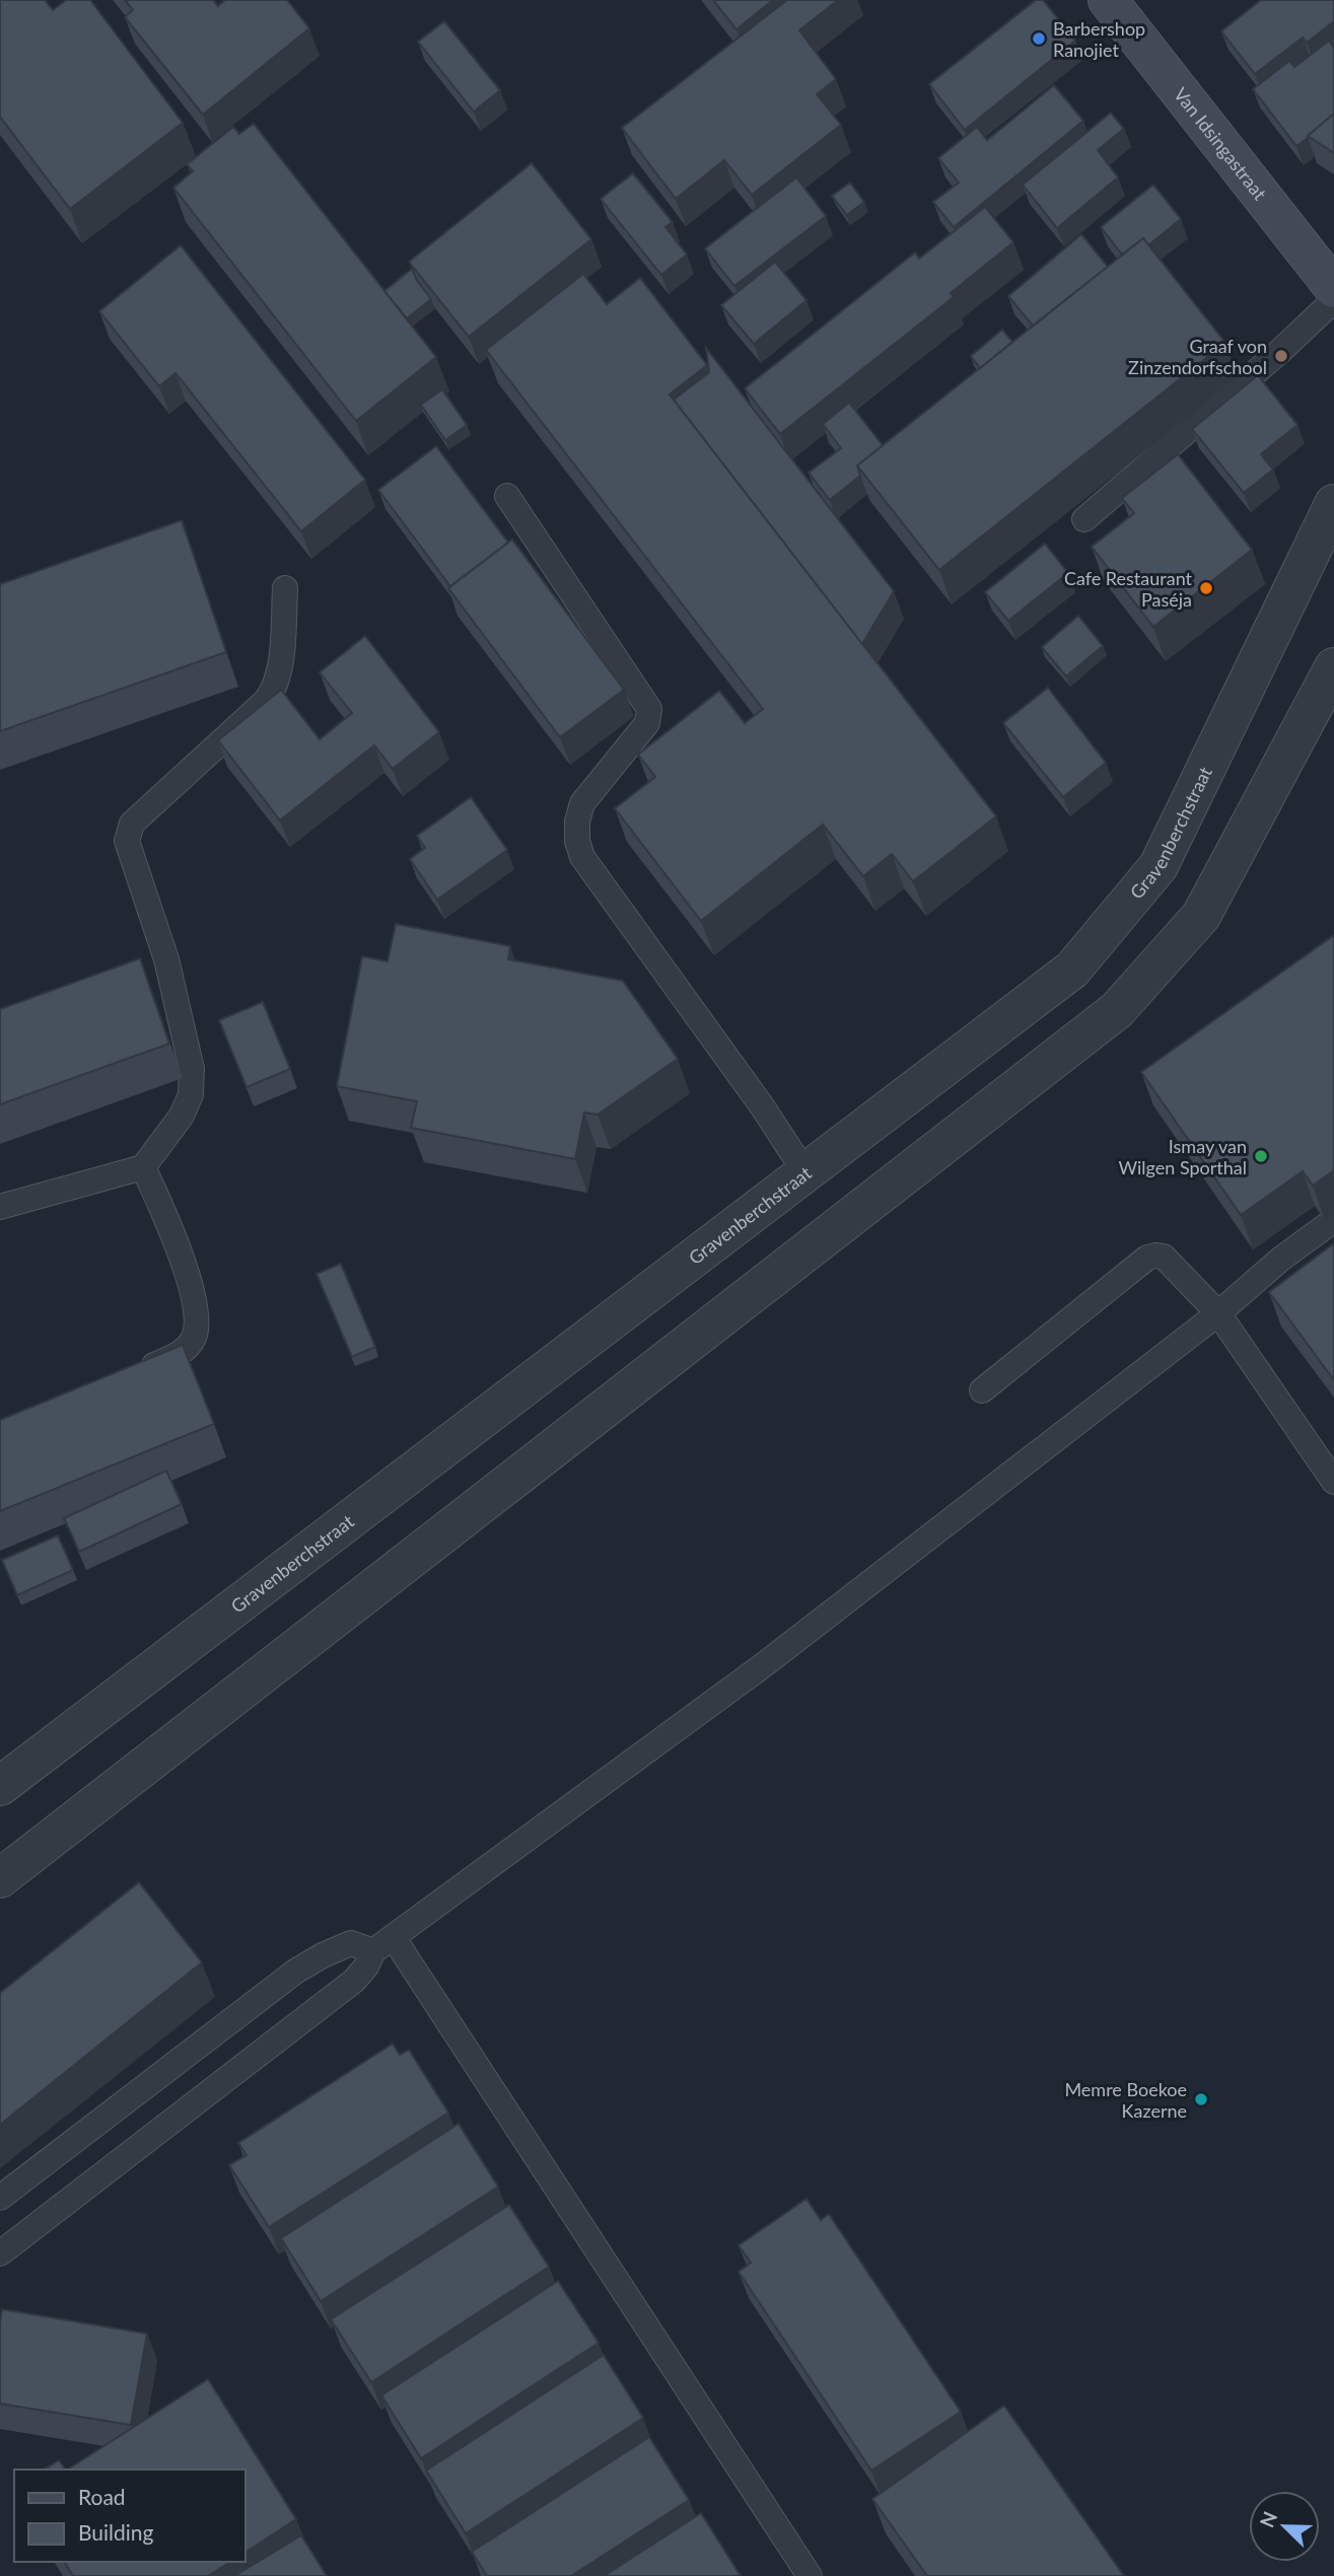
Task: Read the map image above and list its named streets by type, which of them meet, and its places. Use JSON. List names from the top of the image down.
{
  "streets": {
    "main road": ["Van Idsingastraat"],
    "street": ["Gravenberchstraat"]
  },
  "places": [
    "Barbershop Ranojiet",
    "Graaf von Zinzendorfschool",
    "Cafe Restaurant Paséja",
    "Ismay van Wilgen Sporthal",
    "Memre Boekoe Kazerne"
  ],
  "legend": ["Road", "Building"],
  "north": "top left"
}
